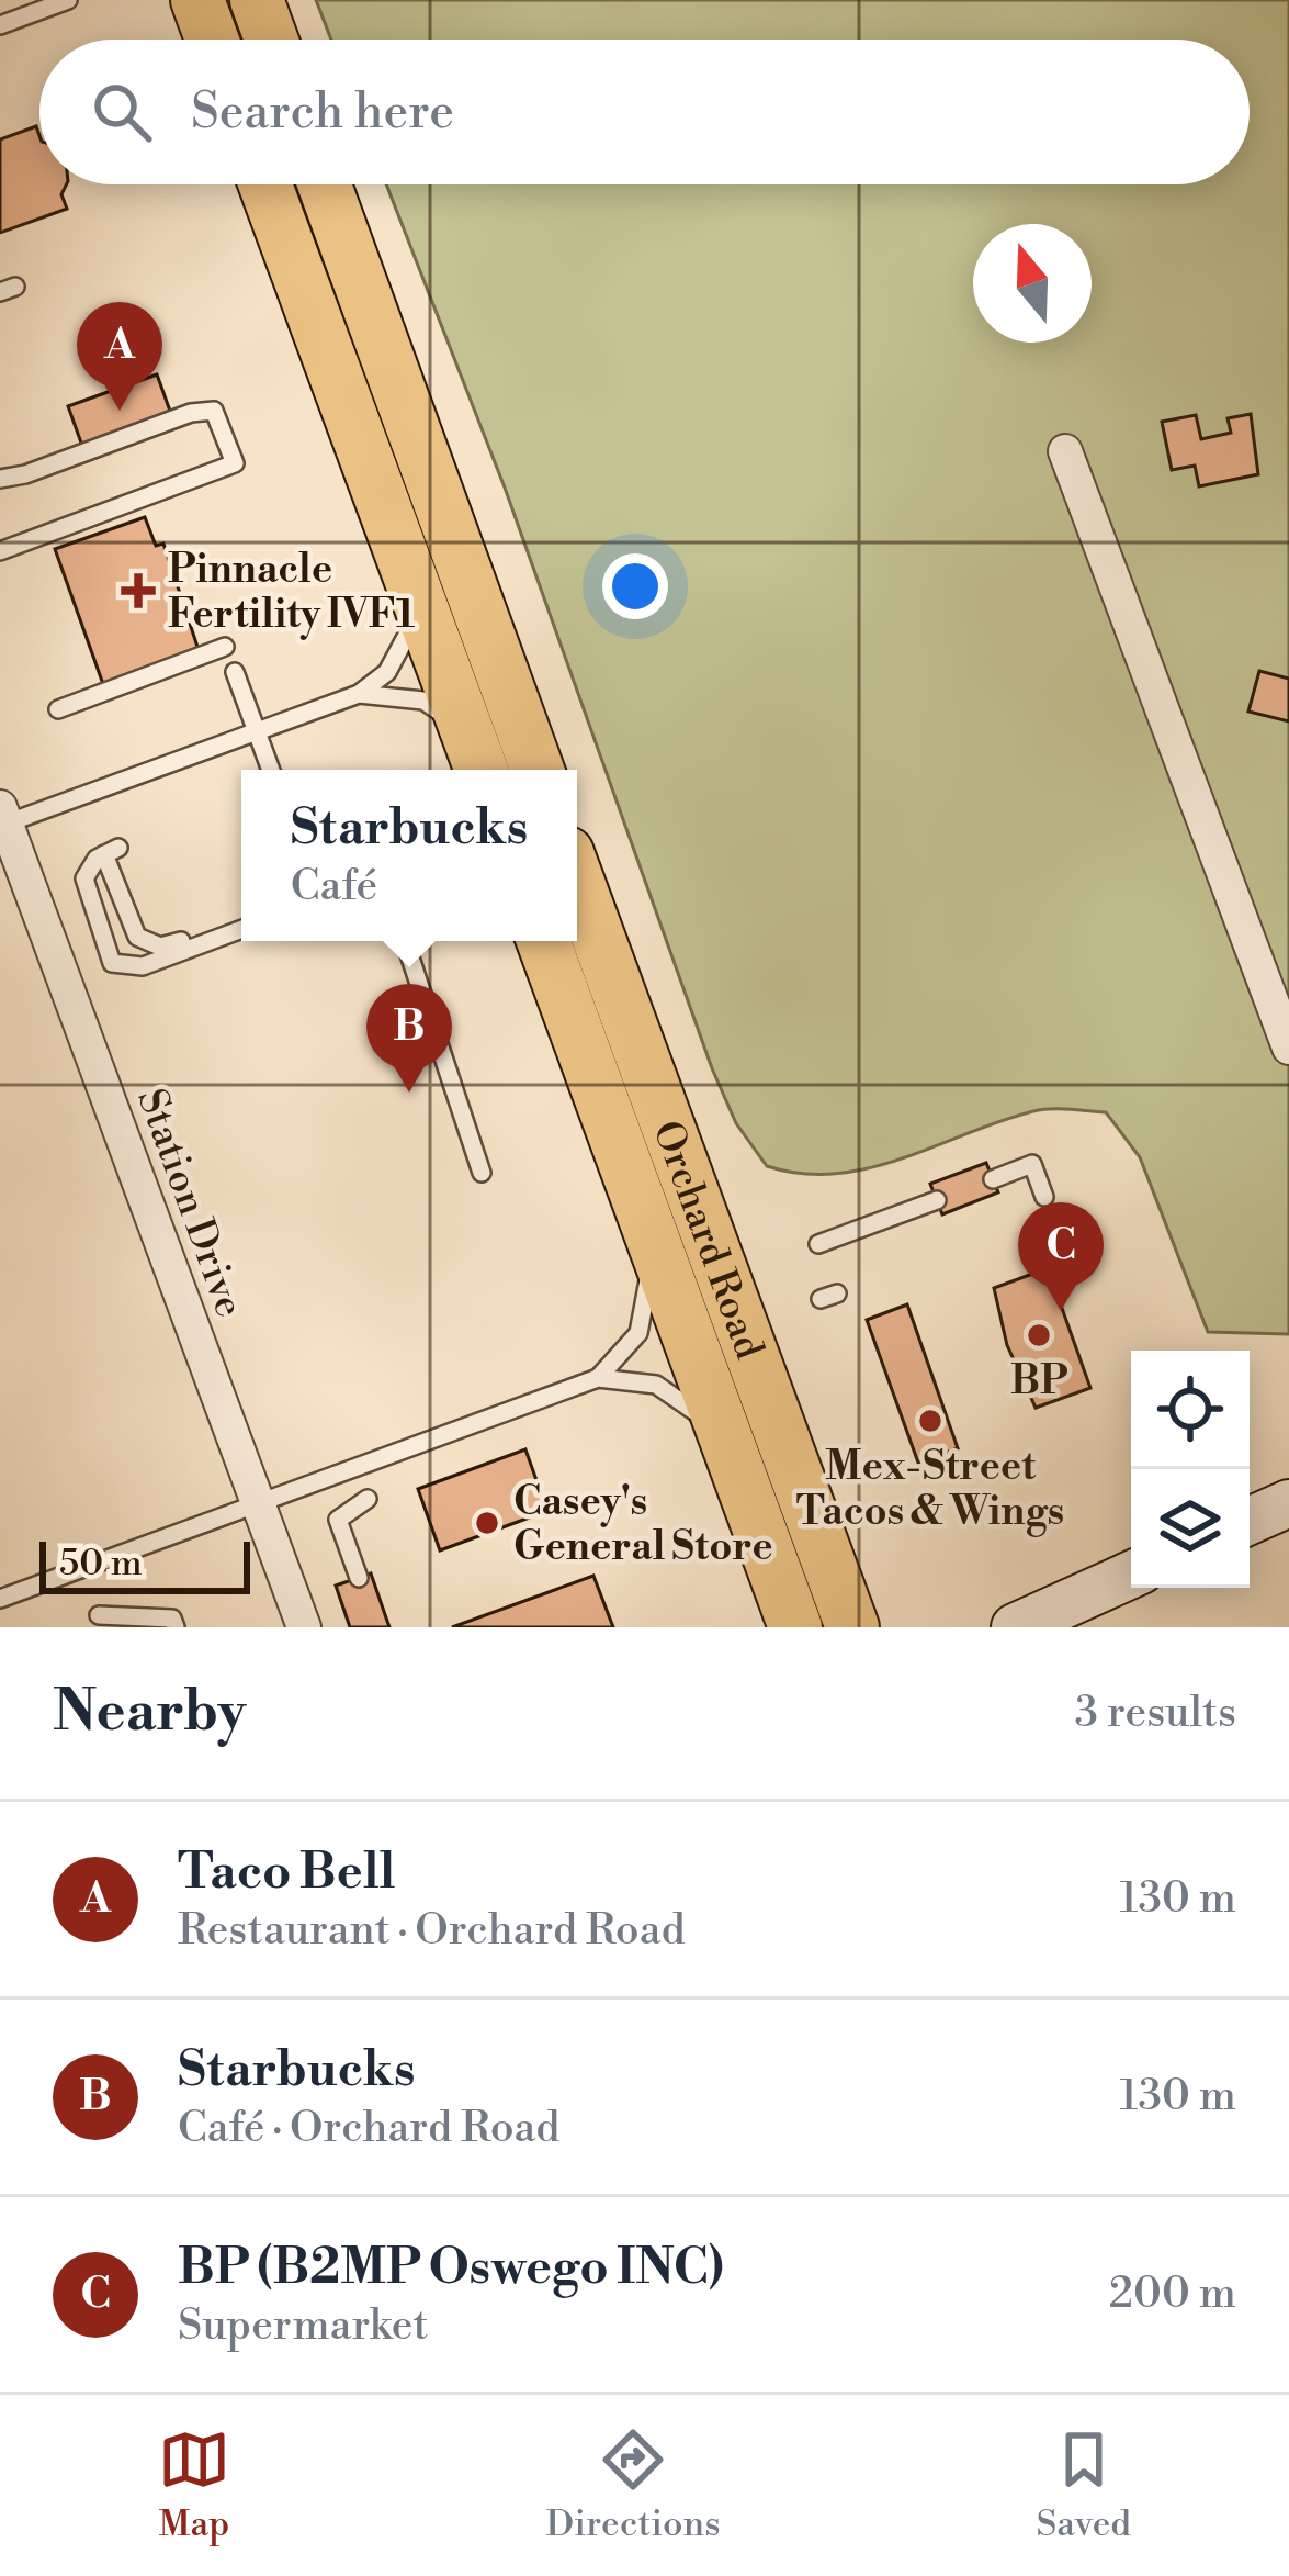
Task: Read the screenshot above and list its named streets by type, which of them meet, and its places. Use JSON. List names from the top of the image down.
{
  "streets": {
    "main road": ["Orchard Road"],
    "street": ["Station Drive"]
  },
  "places": {
    "health": ["Pinnacle Fertility IVF1"],
    "other": ["BP", "Mex-Street Tacos & Wings", "Casey's General Store"]
  },
  "scale_bar": "50 m",
  "north": "top",
  "page": {
    "search": "Search here",
    "pins": ["A", "B", "C"],
    "popup": ["Starbucks", "Café"],
    "scale": "50 m",
    "heading": ["Nearby", "3 results"],
    "list": [
      {
        "mark": "A",
        "name": "Taco Bell",
        "note": "Restaurant · Orchard Road",
        "value": "130 m"
      },
      {
        "mark": "B",
        "name": "Starbucks",
        "note": "Café · Orchard Road",
        "value": "130 m"
      },
      {
        "mark": "C",
        "name": "BP (B2MP Oswego INC)",
        "note": "Supermarket",
        "value": "200 m"
      }
    ],
    "nav": ["Map", "Directions", "Saved"]
  }
}
